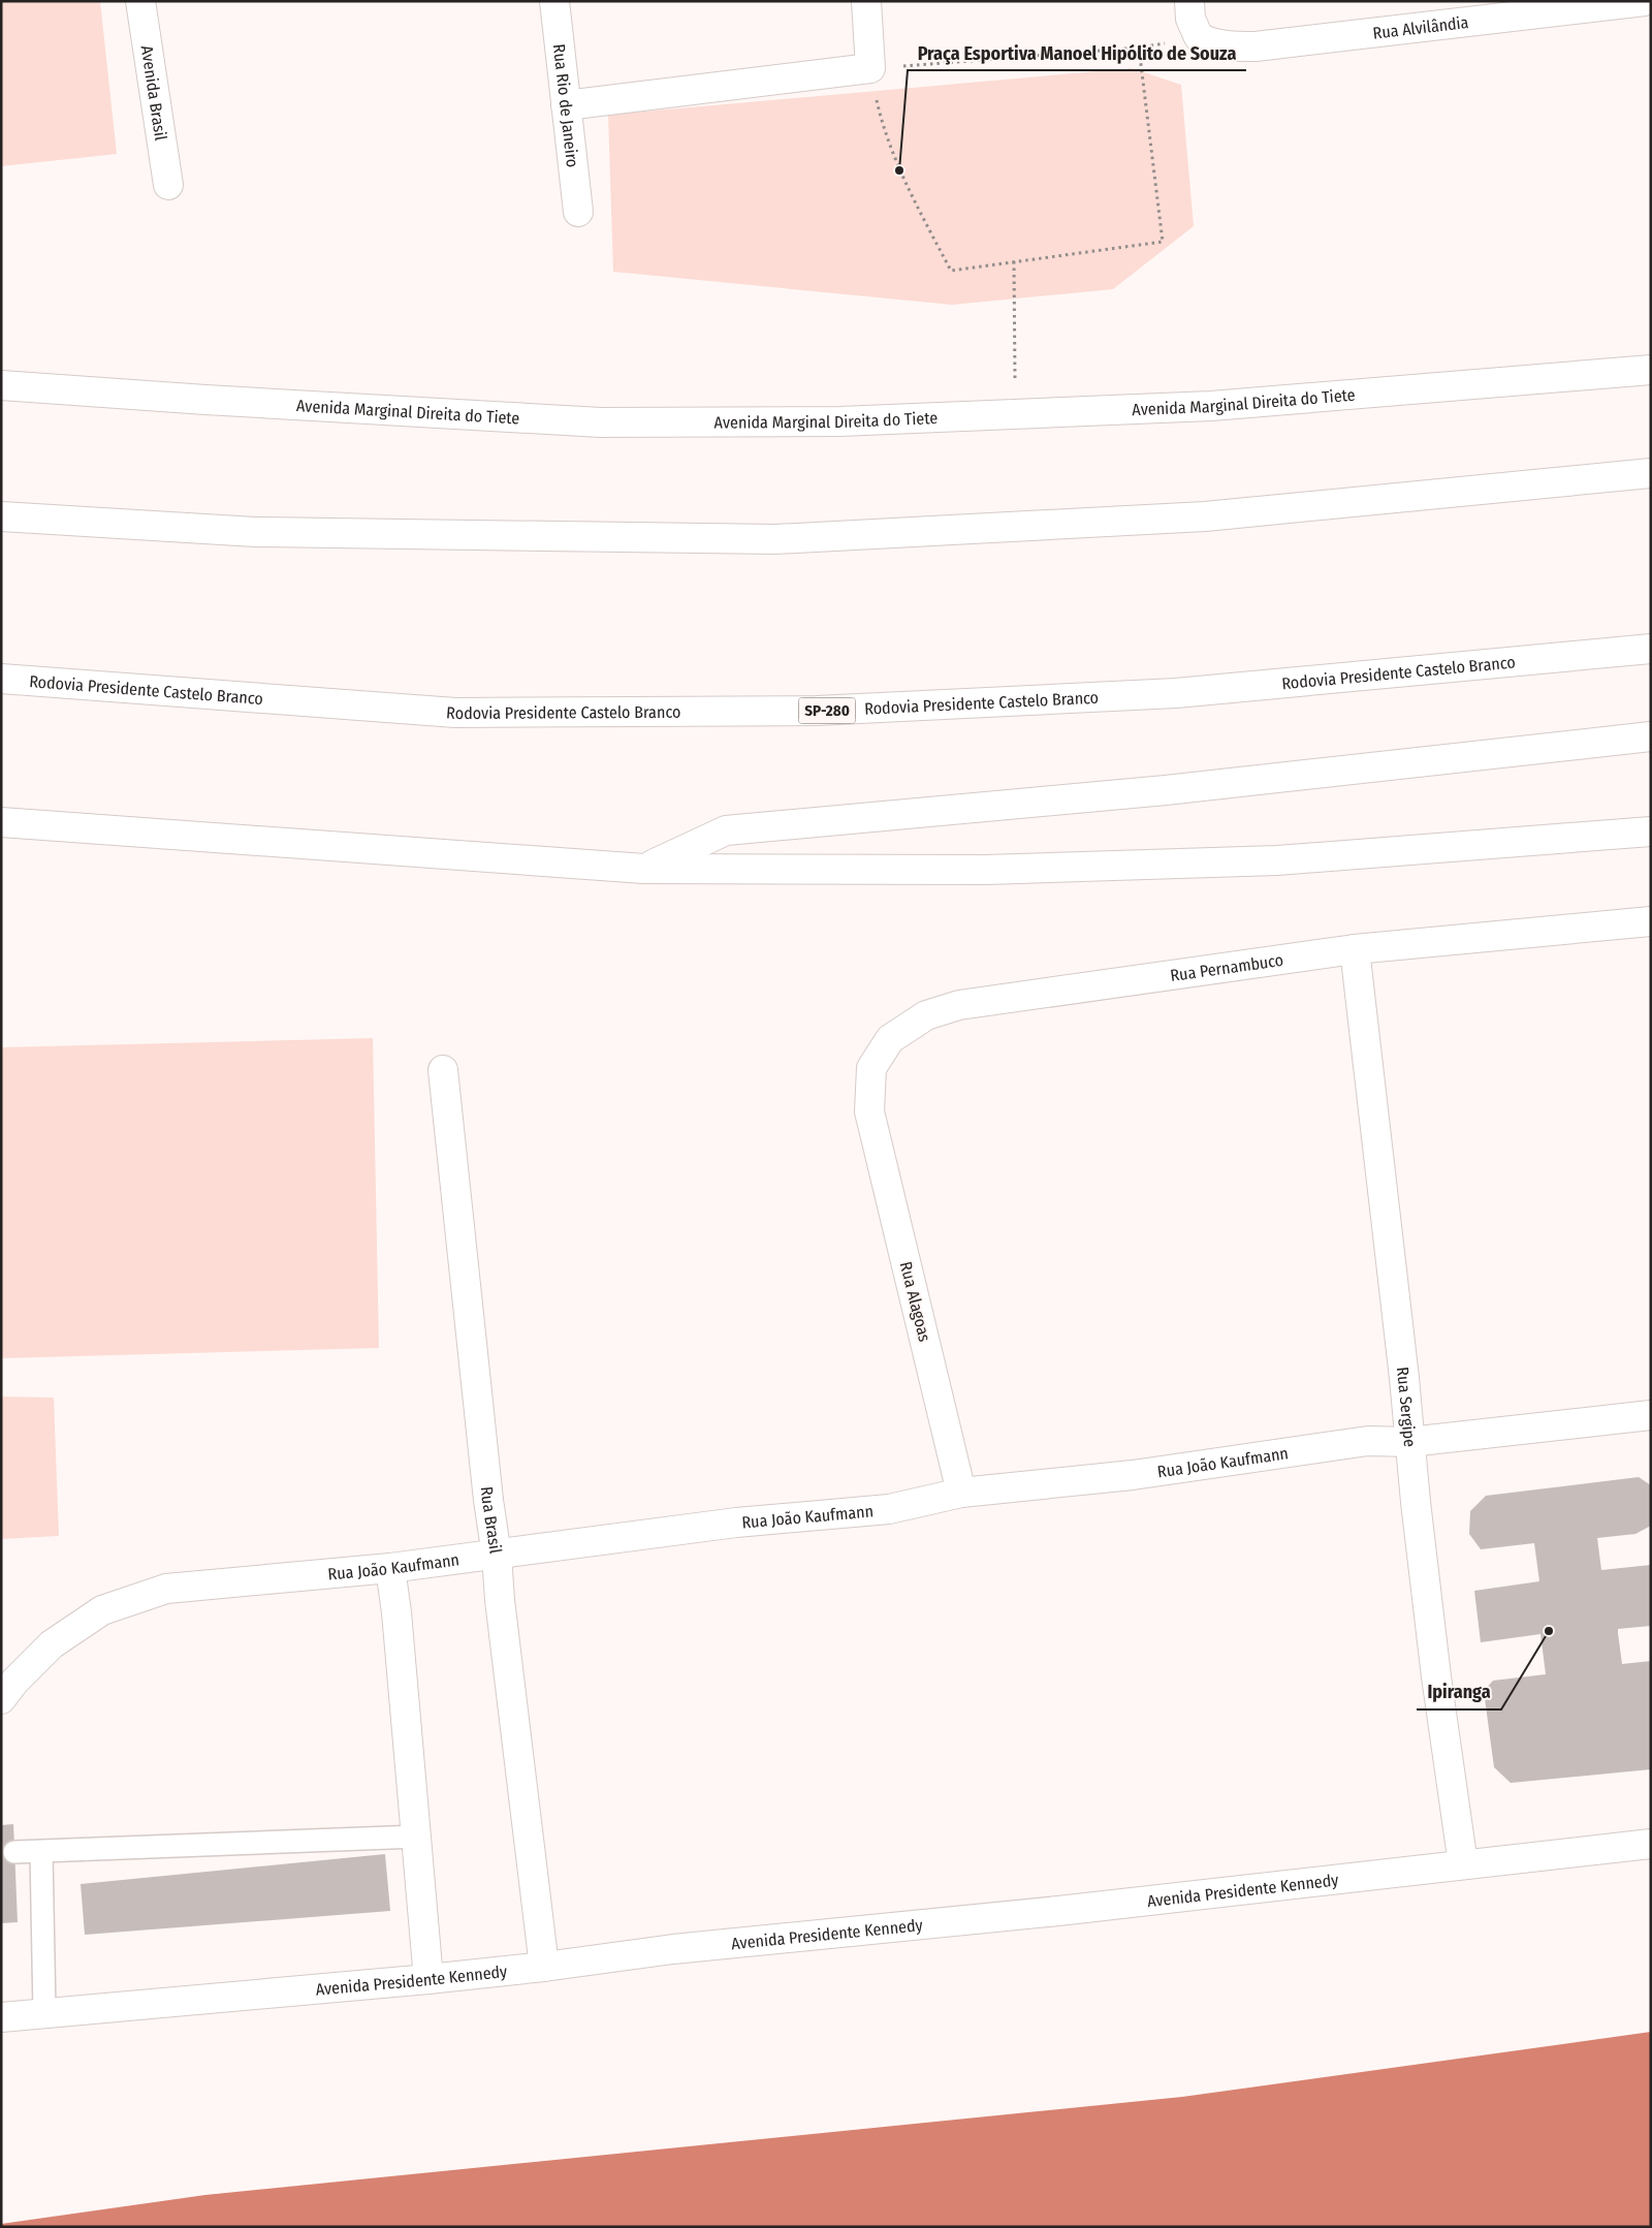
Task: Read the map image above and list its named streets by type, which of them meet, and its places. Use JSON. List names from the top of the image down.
{
  "streets": {
    "main road": [
      "Rua Alvilândia",
      "Avenida Brasil",
      "Rua Rio de Janeiro",
      "Avenida Marginal Direita do Tiete",
      "Rodovia Presidente Castelo Branco",
      "SP-280",
      "Rua Pernambuco",
      "Rua Alagoas",
      "Rua Sergipe",
      "Rua João Kaufmann",
      "Rua Brasil",
      "Avenida Presidente Kennedy"
    ]
  },
  "crossings": [
    ["Rua Pernambuco", "Rua Alagoas"],
    ["Rua Pernambuco", "Rua Sergipe"],
    ["Rua Alagoas", "Rua João Kaufmann"],
    ["Rua Sergipe", "Rua João Kaufmann"],
    ["Rua Sergipe", "Avenida Presidente Kennedy"],
    ["Rua João Kaufmann", "Rua Brasil"],
    ["Rua Brasil", "Avenida Presidente Kennedy"]
  ],
  "places": ["Praça Esportiva Manoel Hipólito de Souza", "Ipiranga"]
}
